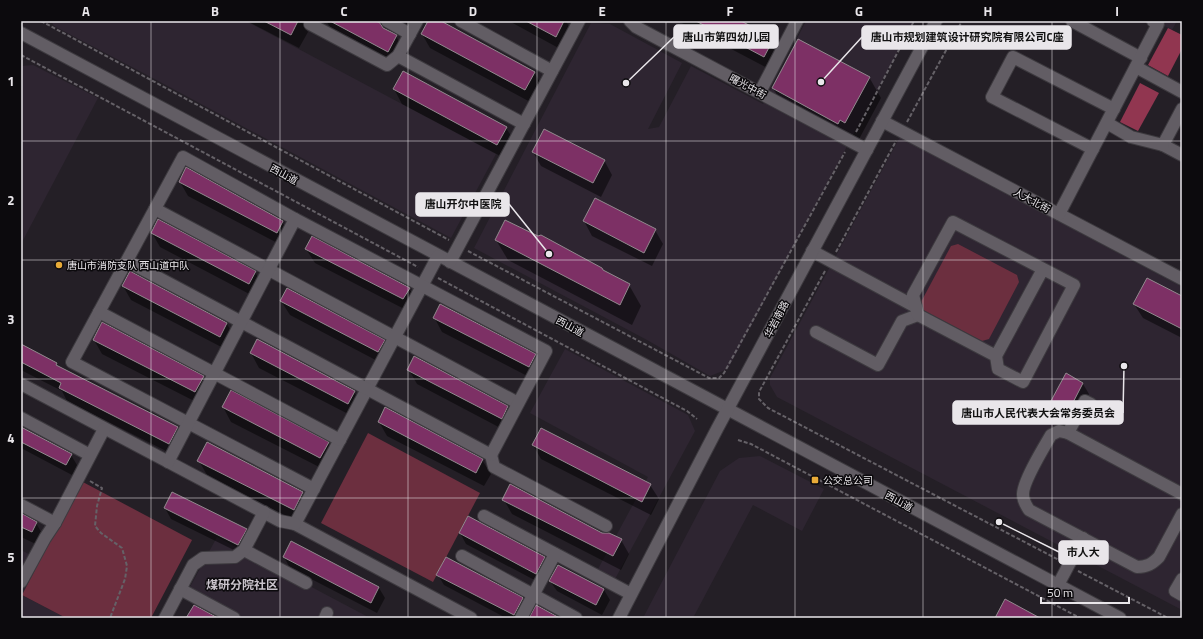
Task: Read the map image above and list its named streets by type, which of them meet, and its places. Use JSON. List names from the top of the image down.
{
  "streets": {
    "street": [
      "曙光中街",
      "西山道",
      "人大北街",
      "华岩南路"
    ]
  },
  "crossings": [
    ["曙光中街", "华岩南路"],
    ["西山道", "华岩南路"],
    ["人大北街", "华岩南路"]
  ],
  "districts": ["煤研分院社区"],
  "places": {
    "other": [
      "唐山市规划建筑设计研究院有限公司C座",
      "唐山市第四幼儿园",
      "唐山开尔中医院",
      "唐山市消防支队 西山道中队",
      "唐山市人民代表大会常务委员会",
      "市人大"
    ],
    "transit": ["公交总公司"]
  },
  "scale_bar": "50 m",
  "grid": {
    "columns": [
      "A",
      "B",
      "C",
      "D",
      "E",
      "F",
      "G",
      "H",
      "I"
    ],
    "rows": [
      "1",
      "2",
      "3",
      "4",
      "5"
    ]
  }
}
